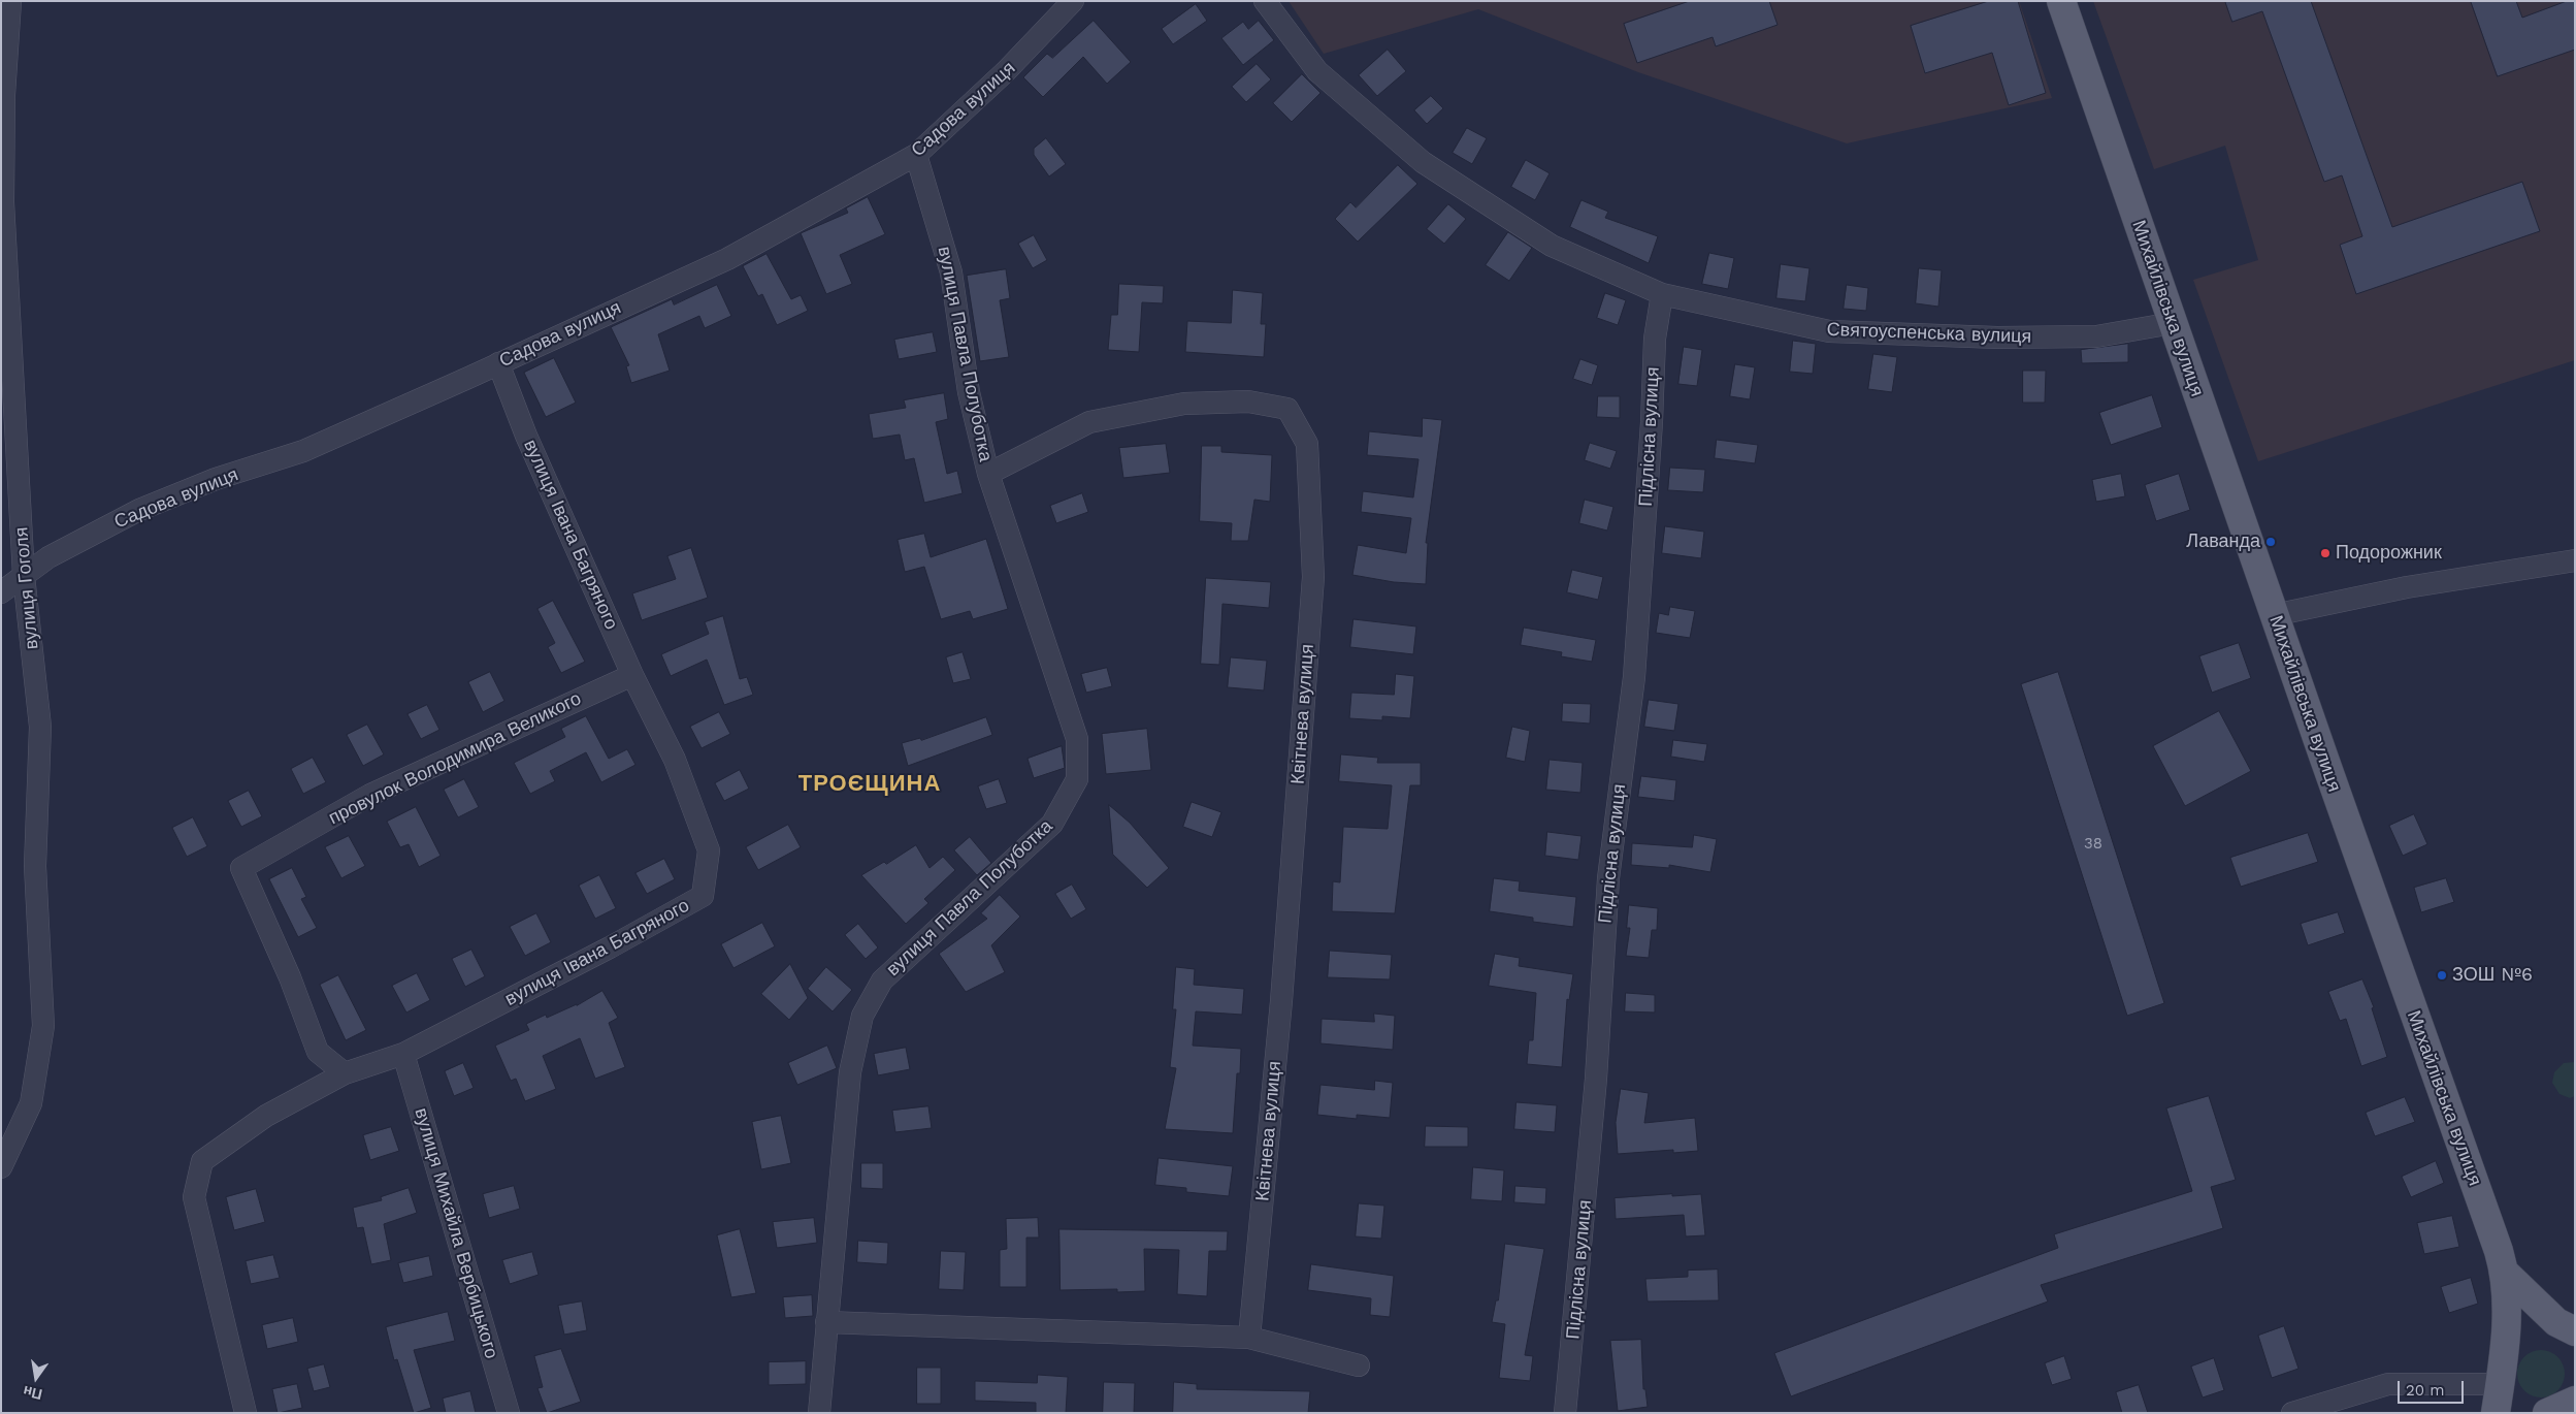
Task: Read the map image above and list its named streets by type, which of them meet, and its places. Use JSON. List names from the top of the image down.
{
  "streets": {
    "main road": ["Михайлівська вулиця"],
    "street": [
      "Садова вулиця",
      "Святоуспенська вулиця",
      "вулиця Павла Полуботка",
      "Підлісна вулиця",
      "вулиця Івана Багряного",
      "вулиця Гоголя",
      "Квітнева вулиця",
      "провулок Володимира Великого",
      "вулиця Михайла Вербицького"
    ]
  },
  "crossings": [
    ["Садова вулиця", "вулиця Павла Полуботка"],
    ["Садова вулиця", "вулиця Івана Багряного"],
    ["Садова вулиця", "вулиця Гоголя"],
    ["Михайлівська вулиця", "Святоуспенська вулиця"],
    ["Святоуспенська вулиця", "Підлісна вулиця"],
    ["вулиця Павла Полуботка", "Квітнева вулиця"],
    ["вулиця Івана Багряного", "провулок Володимира Великого"],
    ["вулиця Івана Багряного", "вулиця Михайла Вербицького"]
  ],
  "districts": ["ТРОЄЩИНА"],
  "places": ["Лаванда", "Подорожник", "ЗОШ №6"],
  "house_numbers": ["38"],
  "scale_bar": "20 m",
  "north": "bottom"
}
